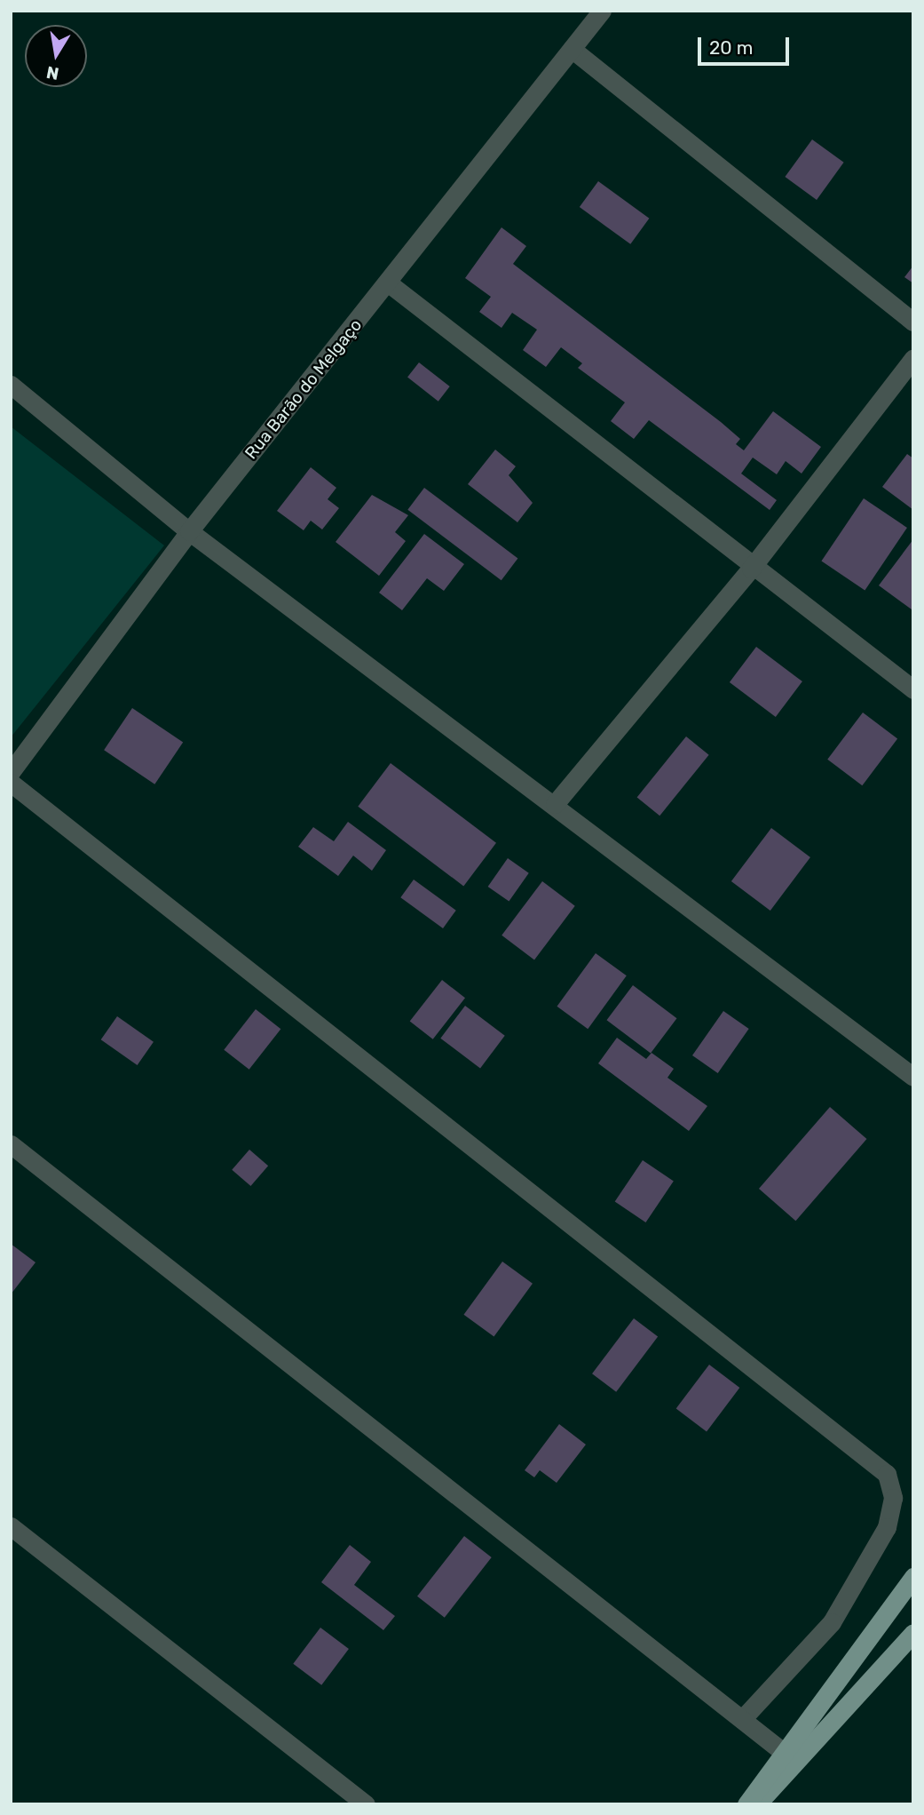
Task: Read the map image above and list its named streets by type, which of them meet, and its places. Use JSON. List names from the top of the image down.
{
  "streets": {
    "street": ["Rua Barão do Melgaço"]
  },
  "scale_bar": "20 m",
  "north": "bottom"
}
